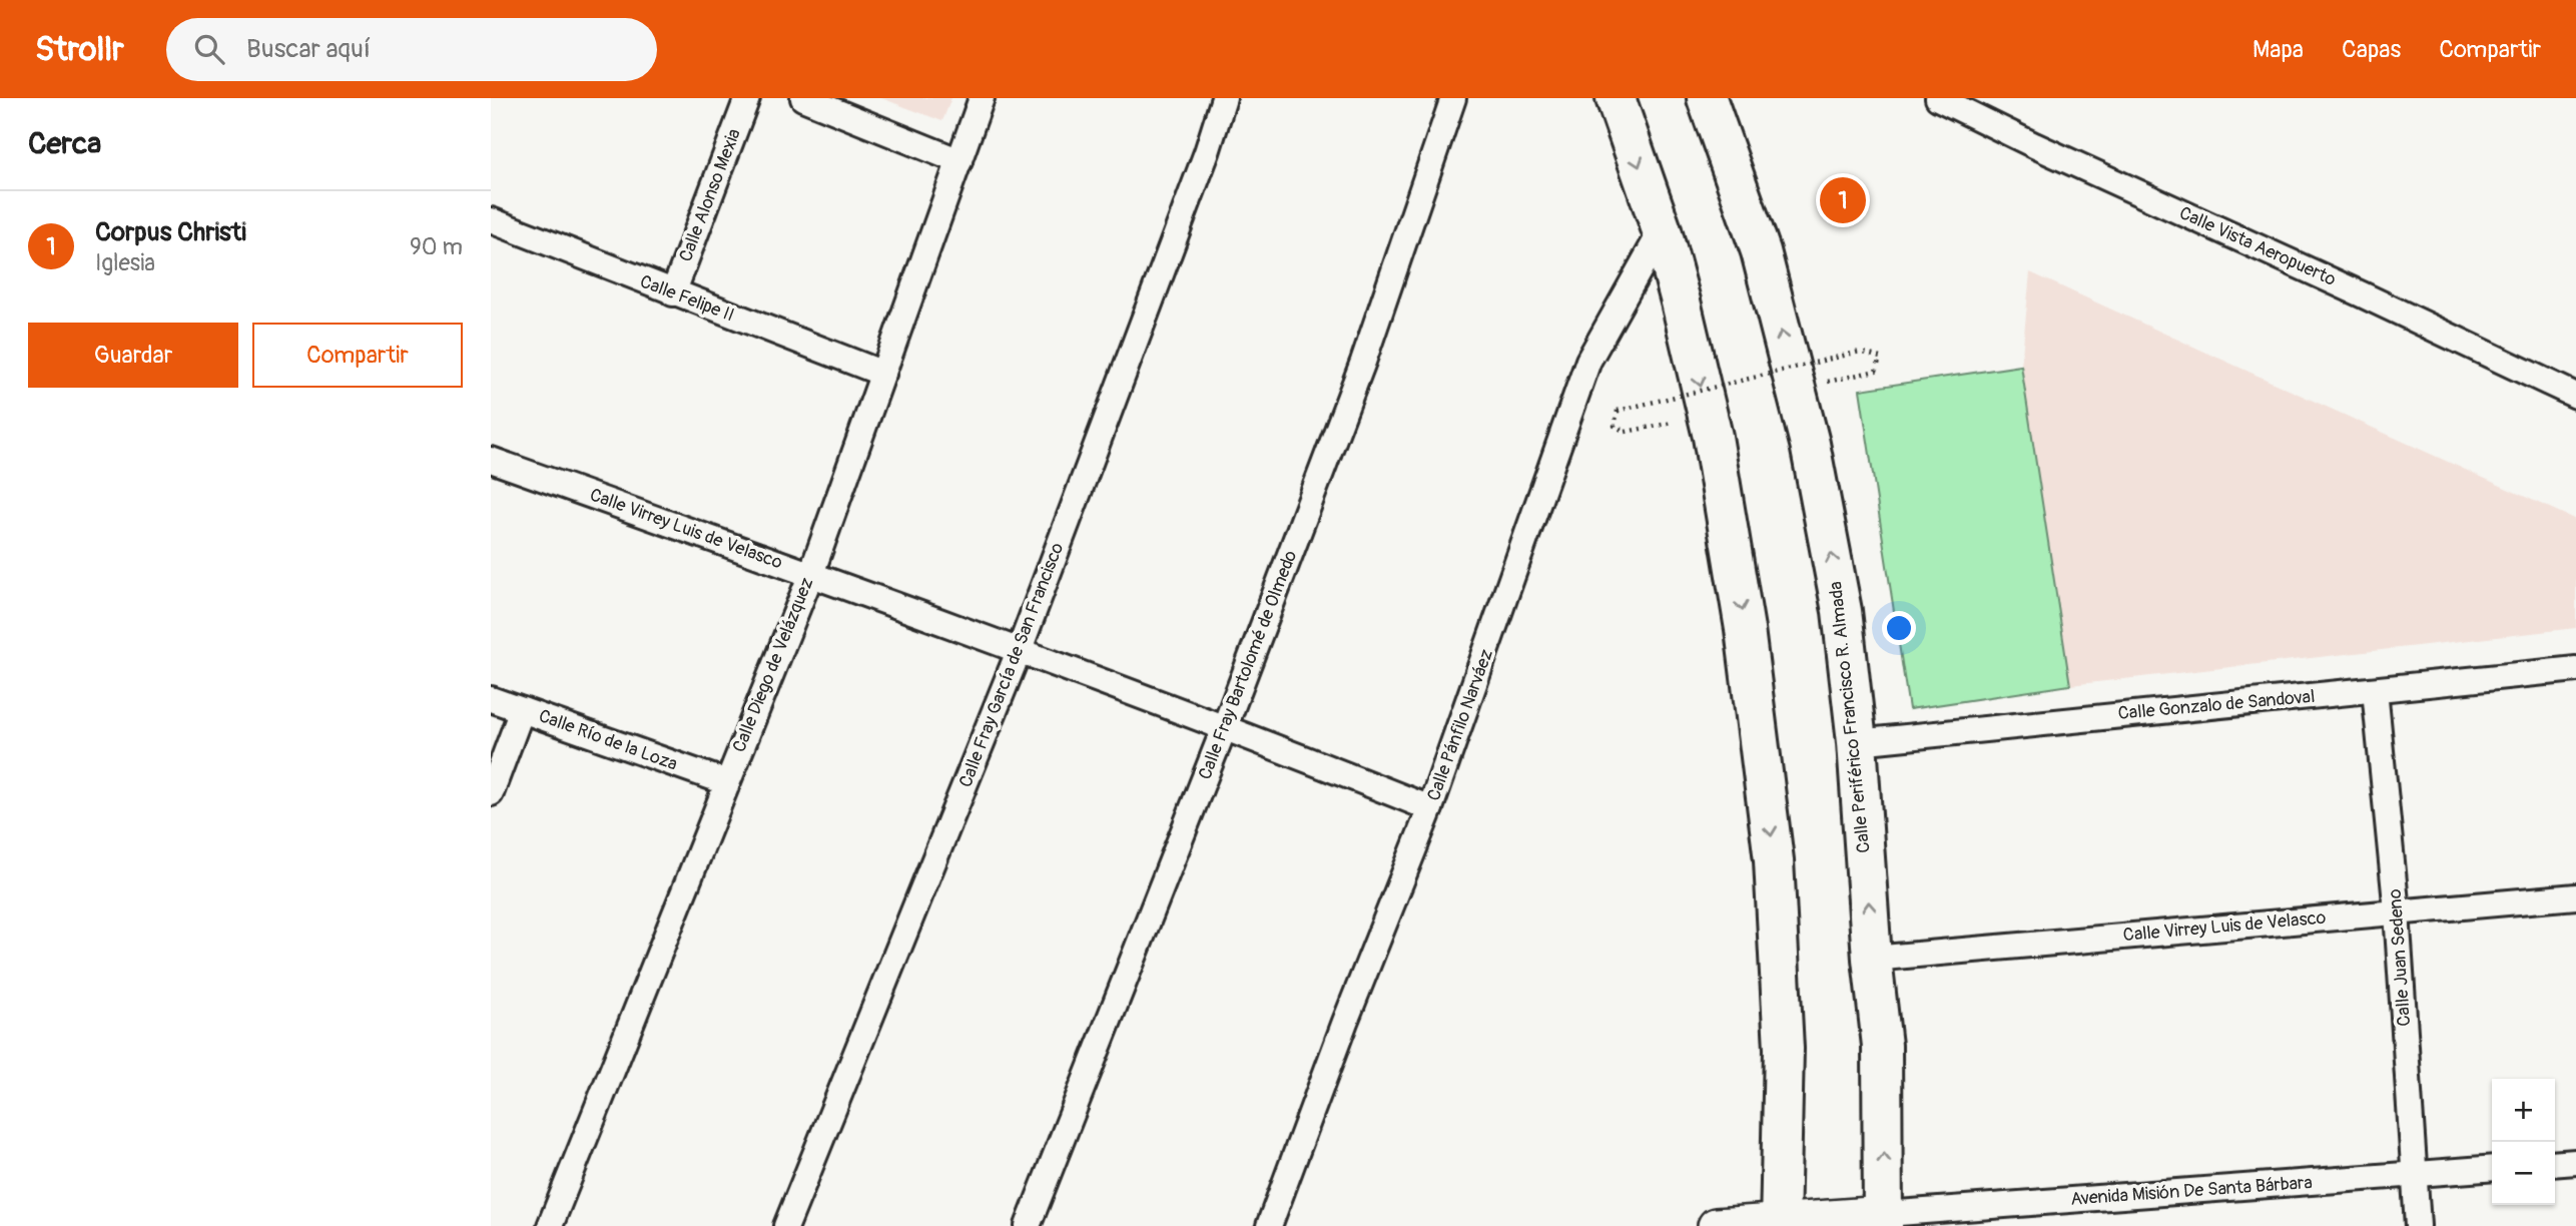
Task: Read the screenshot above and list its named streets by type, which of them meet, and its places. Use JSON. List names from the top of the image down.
{
  "streets": {
    "highway": ["Calle Periférico Francisco R. Almada"],
    "street": [
      "Calle Alonso Mexia",
      "Calle Vista Aeropuerto",
      "Calle Felipe II",
      "Calle Virrey Luis de Velasco",
      "Calle Diego de Velázquez",
      "Calle Fray García de San Francisco",
      "Calle Fray Bartolomé de Olmedo",
      "Calle Gonzalo de Sandoval",
      "Calle Pánfilo Narváez",
      "Calle Río de la Loza",
      "Calle Juan Sedeno",
      "Avenida Misión De Santa Bárbara"
    ]
  },
  "crossings": [
    ["Calle Alonso Mexia", "Calle Felipe II"],
    ["Calle Felipe II", "Calle Diego de Velázquez"],
    ["Calle Virrey Luis de Velasco", "Calle Diego de Velázquez"],
    ["Calle Virrey Luis de Velasco", "Calle Fray García de San Francisco"],
    ["Calle Virrey Luis de Velasco", "Calle Fray Bartolomé de Olmedo"],
    ["Calle Virrey Luis de Velasco", "Calle Periférico Francisco R. Almada"],
    ["Calle Virrey Luis de Velasco", "Calle Pánfilo Narváez"],
    ["Calle Virrey Luis de Velasco", "Calle Juan Sedeno"],
    ["Calle Diego de Velázquez", "Calle Río de la Loza"],
    ["Calle Gonzalo de Sandoval", "Calle Periférico Francisco R. Almada"],
    ["Calle Gonzalo de Sandoval", "Calle Juan Sedeno"],
    ["Calle Periférico Francisco R. Almada", "Avenida Misión De Santa Bárbara"],
    ["Calle Juan Sedeno", "Avenida Misión De Santa Bárbara"]
  ],
  "page": {
    "header": "Strollr",
    "search": "Buscar aquí",
    "nav": ["Mapa", "Capas", "Compartir"],
    "heading": "Cerca",
    "pins": "1",
    "list": [
      {
        "mark": "1",
        "name": "Corpus Christi",
        "note": "Iglesia",
        "value": "90 m"
      }
    ],
    "buttons": ["Guardar", "Compartir"],
    "map_buttons": ["+", "−"]
  }
}
